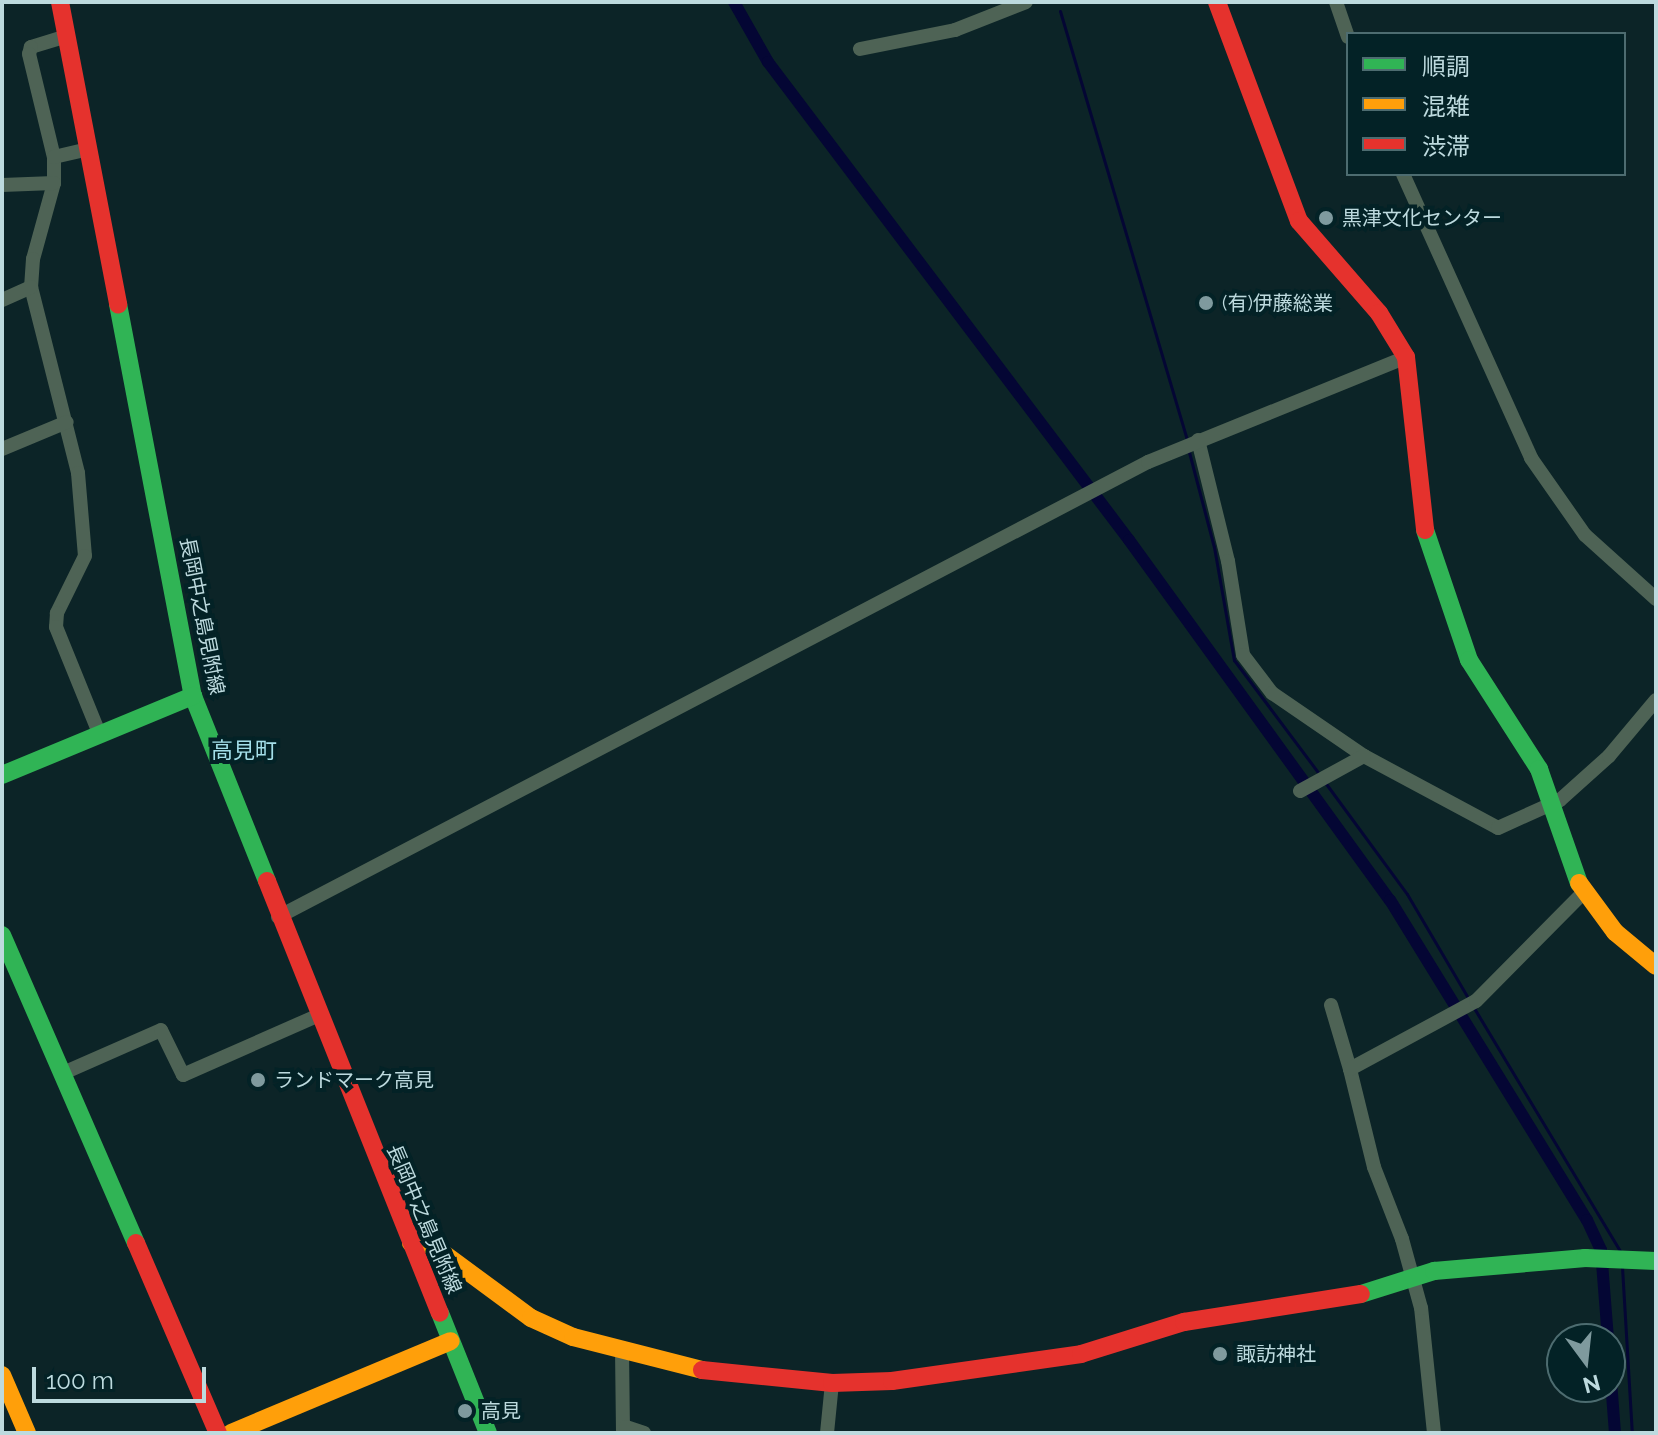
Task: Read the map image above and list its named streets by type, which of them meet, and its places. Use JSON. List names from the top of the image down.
{
  "streets": {
    "street": ["長岡中之島見附線"]
  },
  "districts": ["高見町"],
  "places": [
    "黒津文化センター",
    "(有)伊藤総業",
    "ランドマーク高見",
    "諏訪神社",
    "高見"
  ],
  "legend": ["順調", "混雑", "渋滞"],
  "scale_bar": "100 m",
  "north": "bottom"
}
